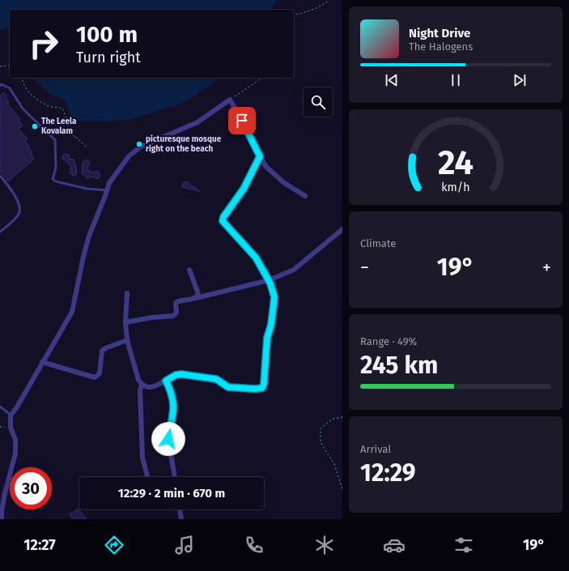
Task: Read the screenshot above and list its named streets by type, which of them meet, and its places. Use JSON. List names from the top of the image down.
{
  "places": ["The Leela Kovalam", "picturesque mosque right on the beach"],
  "page": {
    "turn": ["100 m", "Turn right"],
    "song": ["Night Drive", "The Halogens"],
    "tile": [
      "Climate",
      ["Range · 49%", "245 km"],
      ["Arrival", "12:29"]
    ],
    "heat": ["−", "19°", "+"],
    "limit": "30",
    "trip": "12:29 · 2 min · 670 m",
    "tabs": ["12:27", "19°"],
    "gauge": ["24", "km/h"]
  }
}
